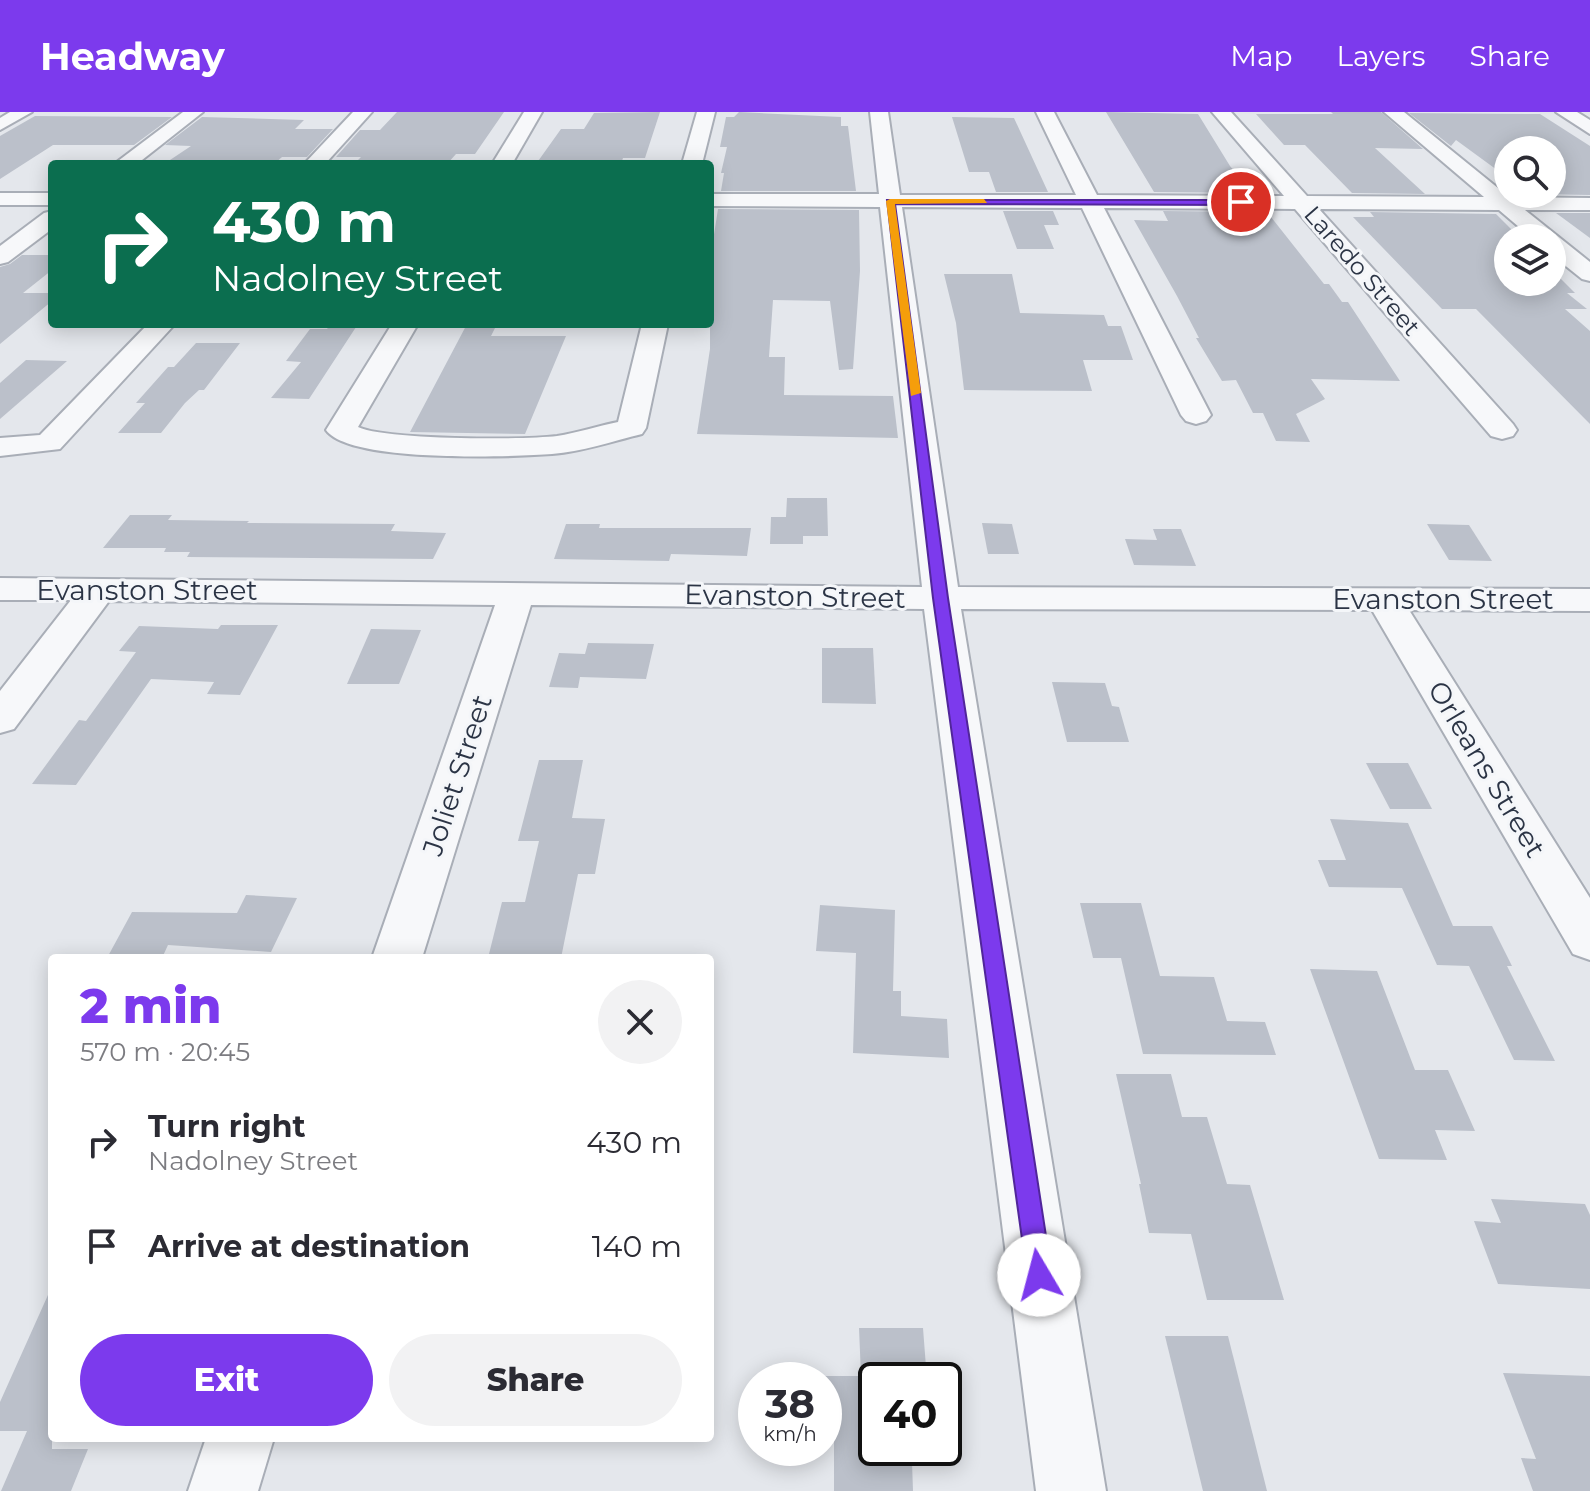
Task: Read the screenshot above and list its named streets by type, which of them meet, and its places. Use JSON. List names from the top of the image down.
{
  "streets": {
    "street": [
      "Laredo Street",
      "Evanston Street",
      "Orleans Street",
      "Joliet Street"
    ]
  },
  "crossings": [
    ["Evanston Street", "Orleans Street"],
    ["Evanston Street", "Joliet Street"]
  ],
  "page": {
    "header": "Headway",
    "nav": ["Map", "Layers", "Share"],
    "turn": ["430 m", "Nadolney Street"],
    "heading": ["2 min", "570 m · 20:45"],
    "list": [
      {
        "name": "Turn right",
        "note": "Nadolney Street",
        "value": "430 m"
      },
      {
        "name": "Arrive at destination",
        "value": "140 m"
      }
    ],
    "buttons": ["Exit", "Share"],
    "speed": "38 km/h",
    "limit": "40"
  }
}
